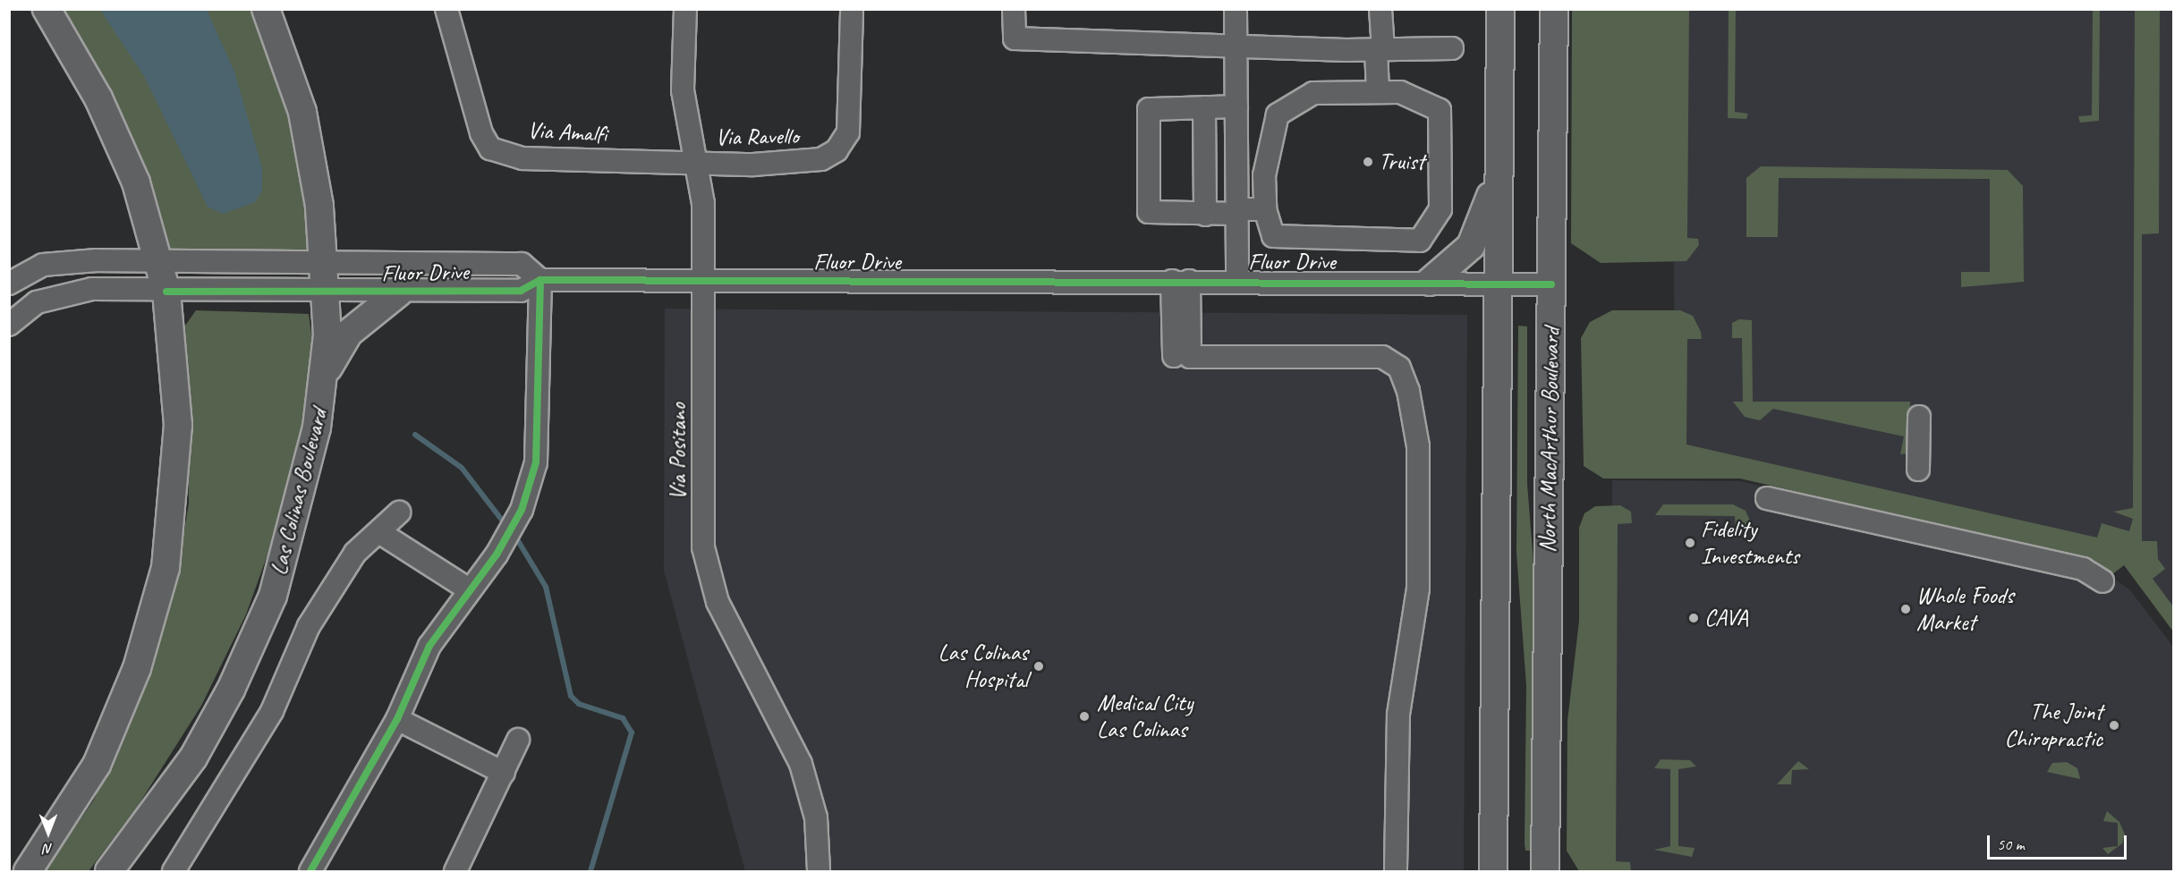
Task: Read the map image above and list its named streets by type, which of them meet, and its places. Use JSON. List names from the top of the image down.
{
  "streets": {
    "main road": ["North MacArthur Boulevard", "Las Colinas Boulevard"],
    "street": [
      "Via Amalfi",
      "Via Ravello",
      "Fluor Drive",
      "Via Positano"
    ]
  },
  "crossings": [
    ["Via Amalfi", "Via Ravello"],
    ["Via Amalfi", "Via Positano"],
    ["Via Ravello", "Via Positano"],
    ["Fluor Drive", "North MacArthur Boulevard"],
    ["Fluor Drive", "Via Positano"],
    ["Fluor Drive", "Las Colinas Boulevard"]
  ],
  "places": [
    "Truist",
    "Fidelity Investments",
    "Whole Foods Market",
    "CAVA",
    "Las Colinas Hospital",
    "Medical City Las Colinas",
    "The Joint Chiropractic"
  ],
  "scale_bar": "50 m",
  "north": "bottom"
}
